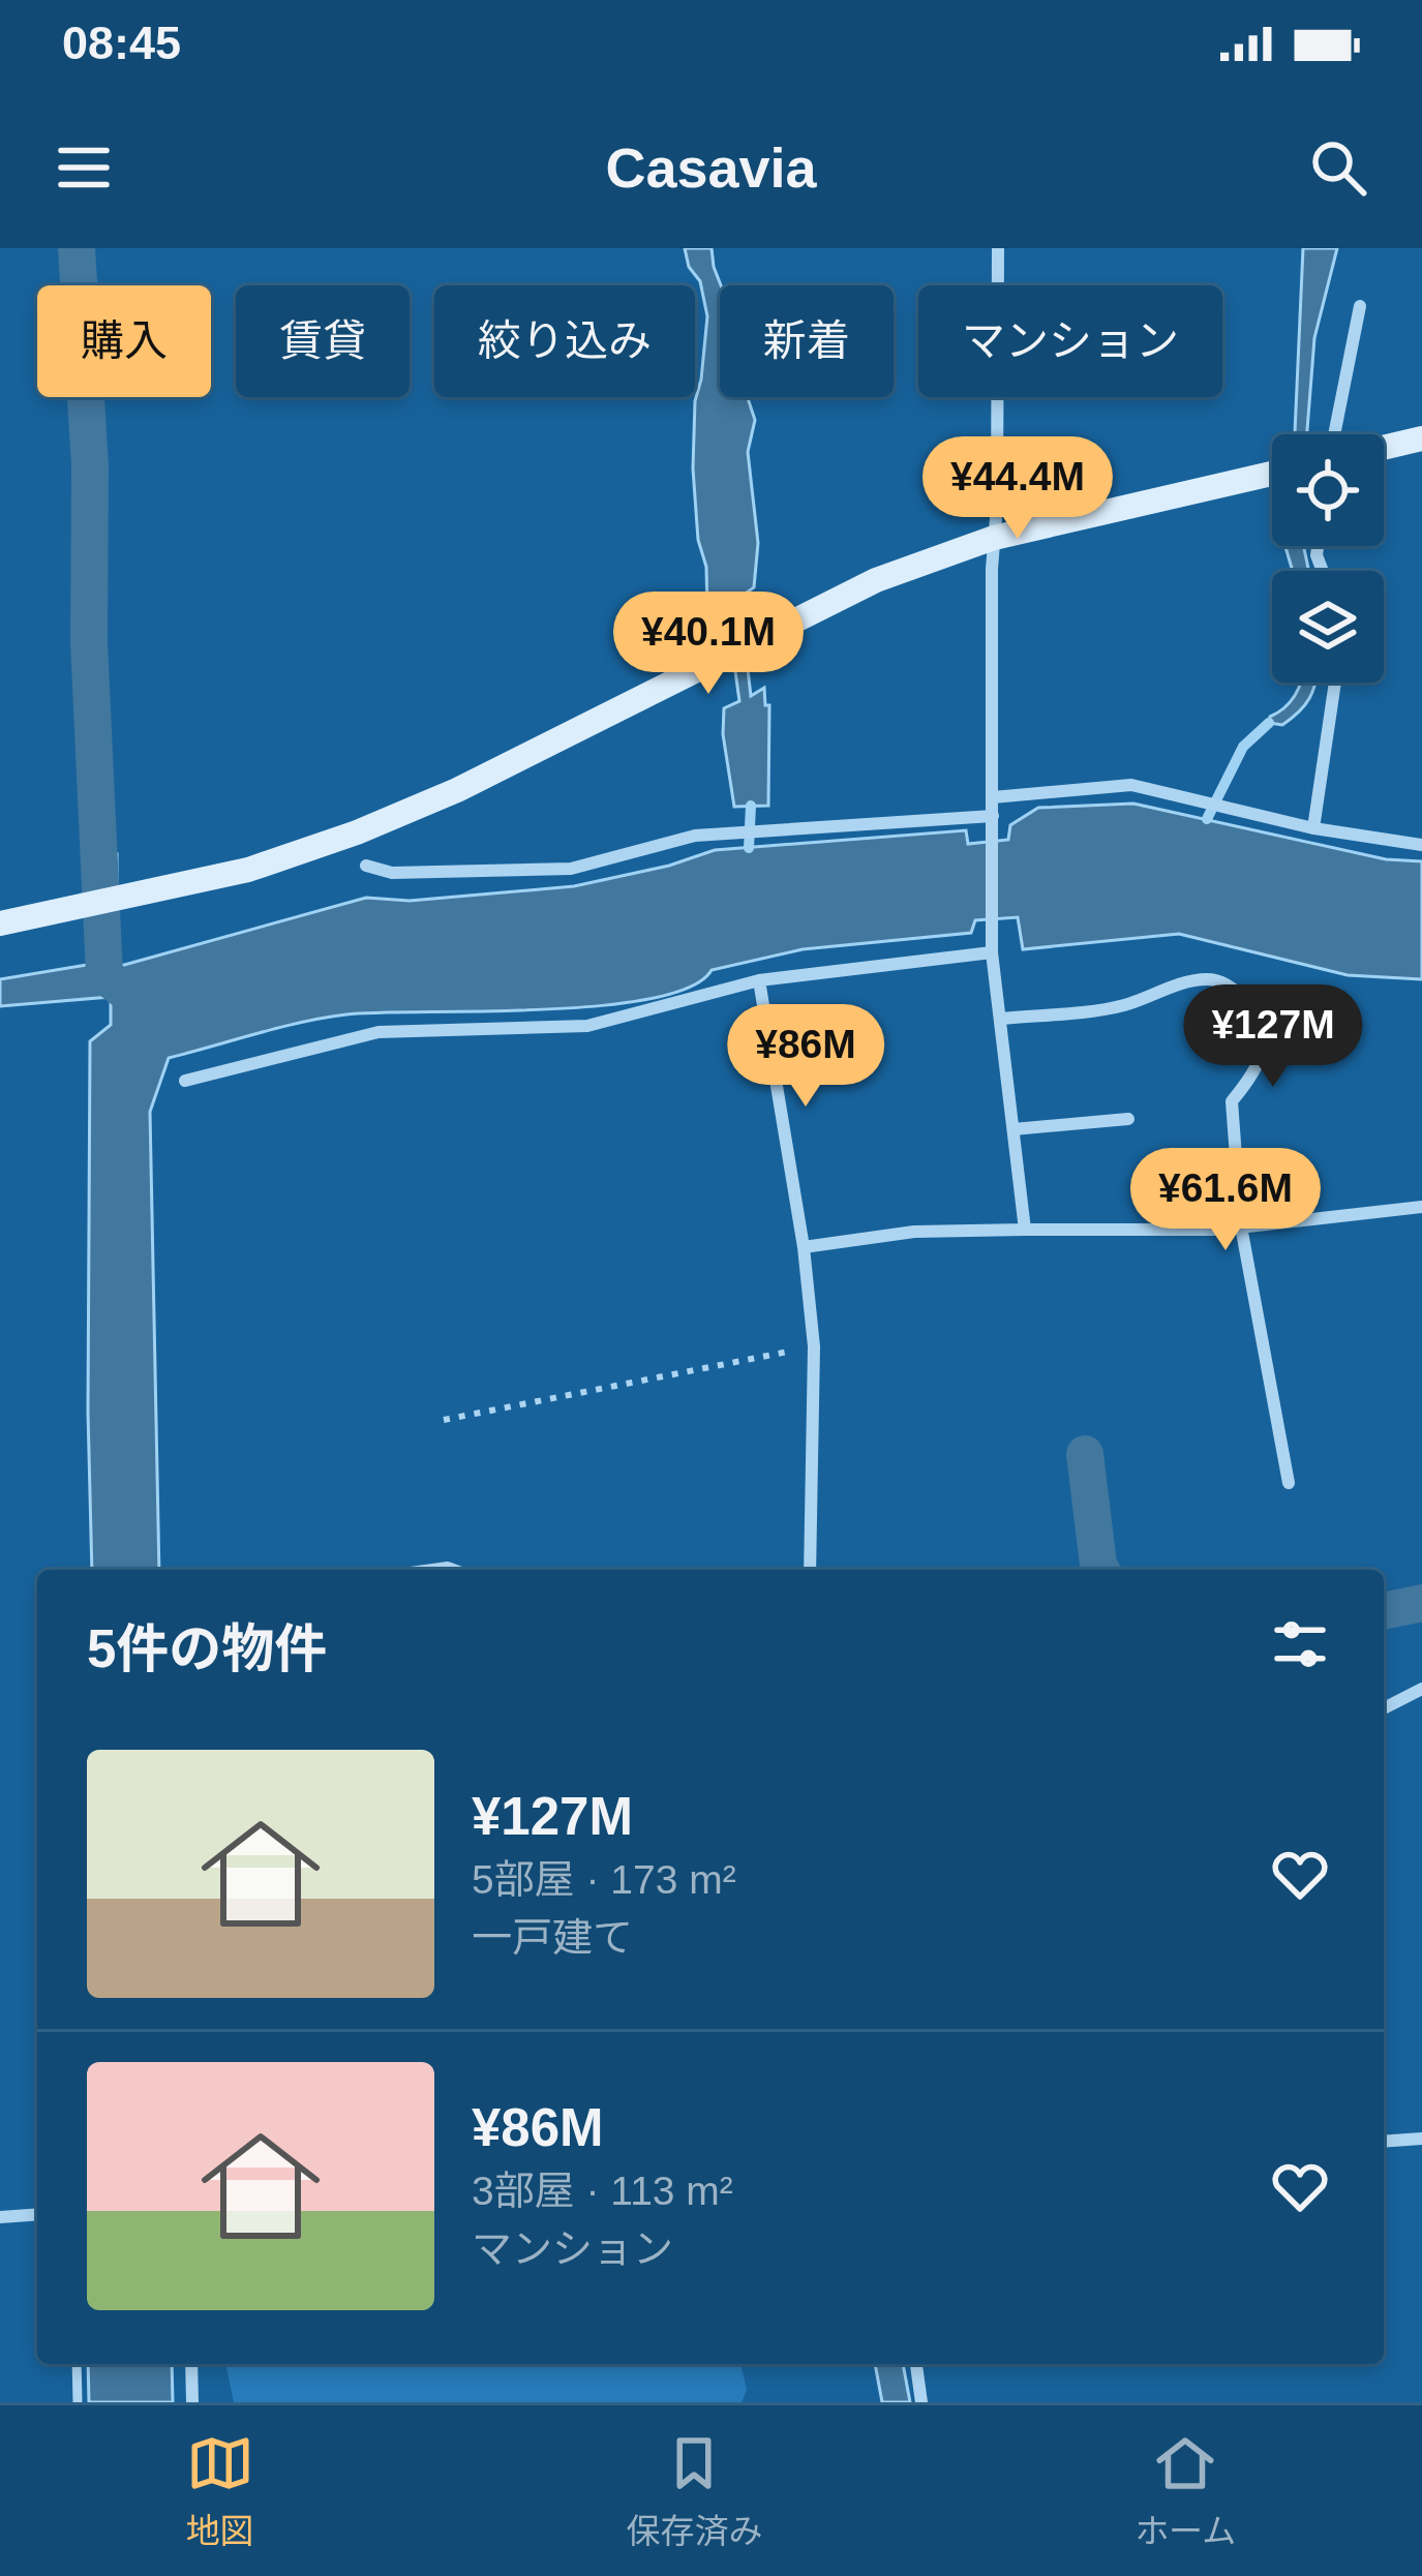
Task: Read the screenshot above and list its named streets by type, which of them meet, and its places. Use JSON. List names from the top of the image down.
{
  "page": {
    "status": "08:45",
    "header": "Casavia",
    "chip": [
      "購入",
      "賃貸",
      "絞り込み",
      "新着",
      "マンション"
    ],
    "price": [
      "¥44.4M",
      "¥40.1M",
      "¥127M",
      "¥86M",
      "¥61.6M"
    ],
    "heading": "5件の物件",
    "list": [
      {
        "name": "¥127M",
        "note": "5部屋 · 173 m² · 一戸建て"
      },
      {
        "name": "¥86M",
        "note": "3部屋 · 113 m² · マンション"
      }
    ],
    "tabs": ["地図", "保存済み", "ホーム"]
  }
}
